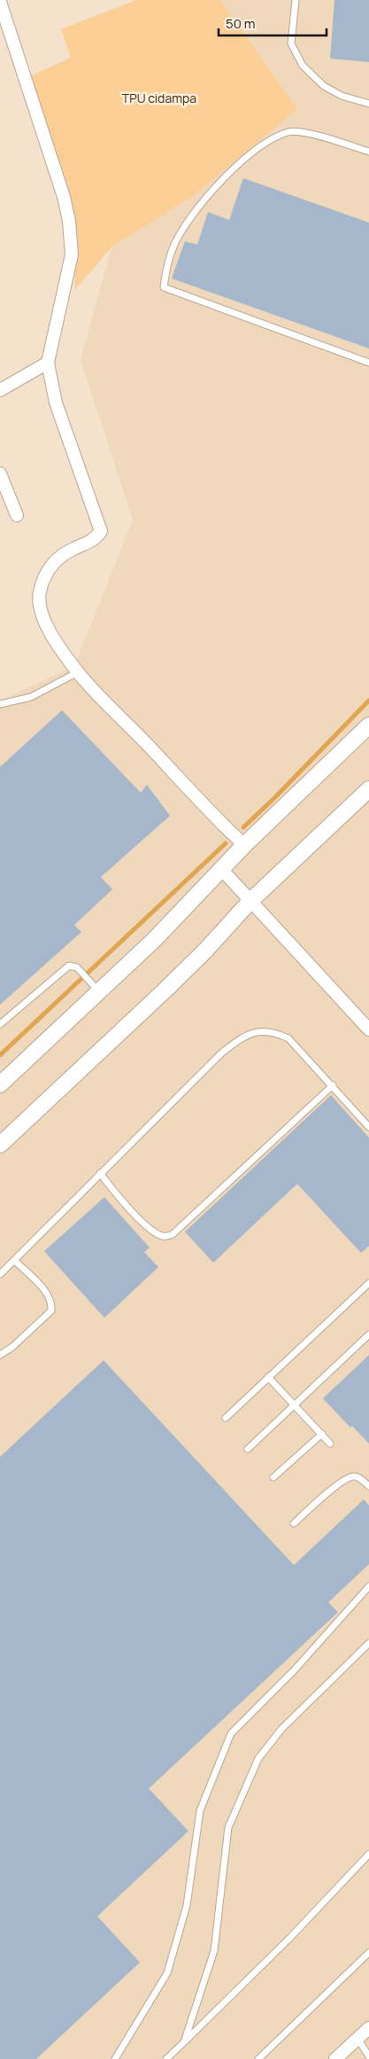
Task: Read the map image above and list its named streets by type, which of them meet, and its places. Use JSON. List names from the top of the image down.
{
  "parks": ["TPU cidampa"],
  "scale_bar": "50 m"
}
